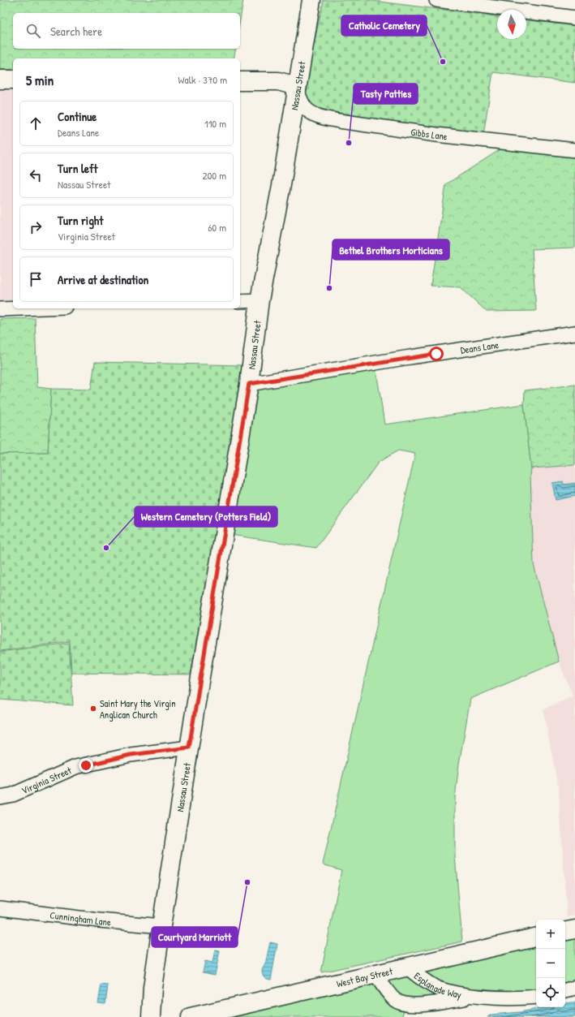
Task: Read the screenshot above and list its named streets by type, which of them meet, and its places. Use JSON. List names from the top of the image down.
{
  "streets": {
    "main road": ["Nassau Street", "West Bay Street"],
    "street": [
      "Gibbs Lane",
      "Deans Lane",
      "Virginia Street",
      "Cunningham Lane",
      "Esplanade Way"
    ]
  },
  "crossings": [
    ["Nassau Street", "Gibbs Lane"],
    ["Nassau Street", "Deans Lane"],
    ["Nassau Street", "Virginia Street"],
    ["Nassau Street", "Cunningham Lane"],
    ["West Bay Street", "Esplanade Way"]
  ],
  "places": [
    "Catholic Cemetery",
    "Tasty Patties",
    "Bethel Brothers Morticians",
    "Western Cemetery (Potters Field)",
    "Saint Mary the Virgin Anglican Church",
    "Courtyard Marriott"
  ],
  "north": "bottom",
  "page": {
    "search": "Search here",
    "heading": ["5 min", "Walk · 370 m"],
    "list": [
      ["Continue", "Deans Lane", "110 m"],
      ["Turn left", "Nassau Street", "200 m"],
      ["Turn right", "Virginia Street", "60 m"],
      "Arrive at destination"
    ],
    "map_buttons": ["+", "−"]
  }
}
